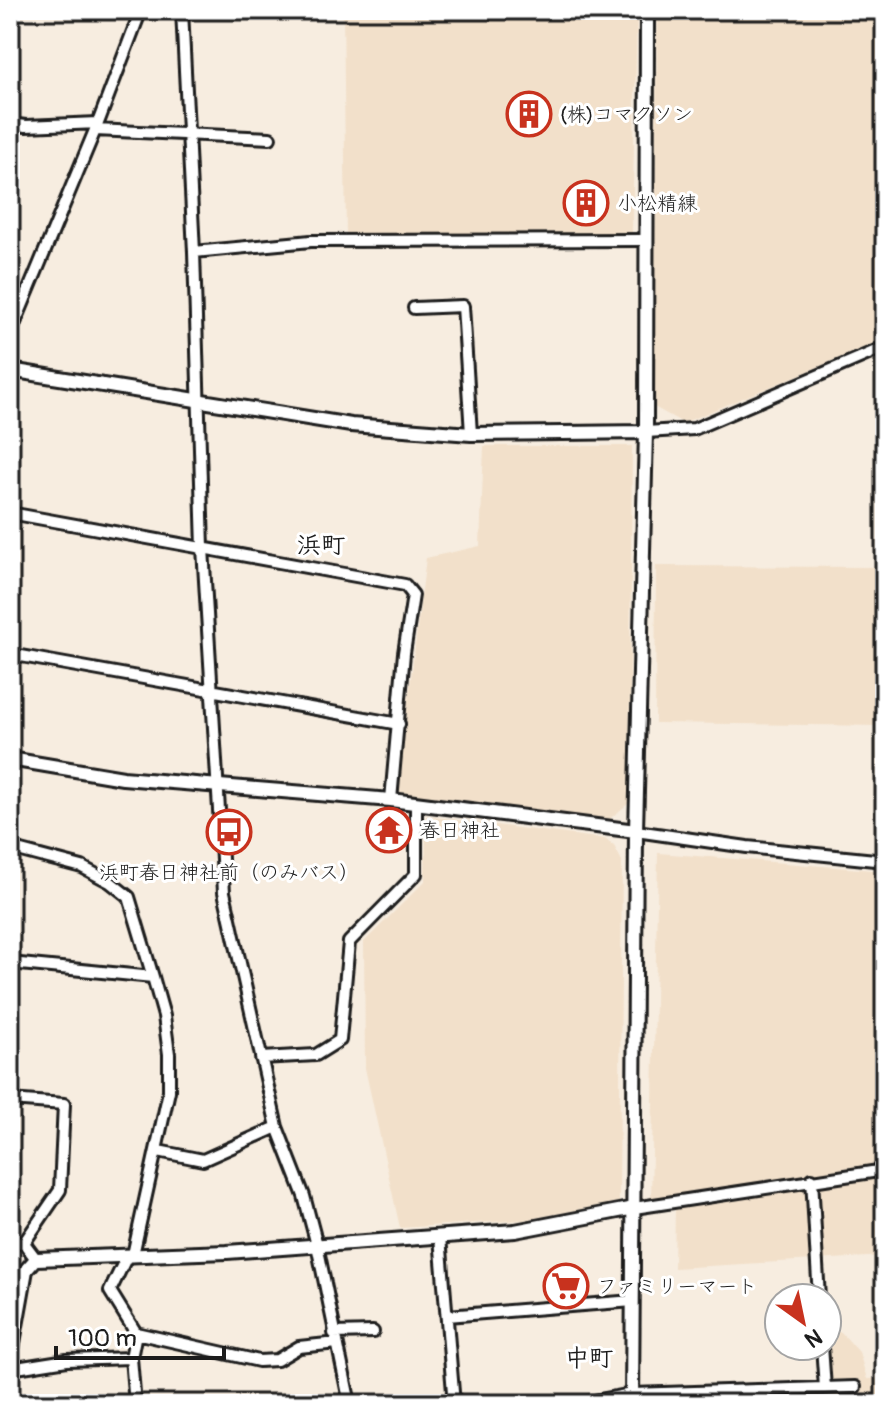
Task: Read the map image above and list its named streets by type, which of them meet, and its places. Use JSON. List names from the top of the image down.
{
  "districts": ["浜町", "中町"],
  "places": {
    "building": ["(株)コマクソン", "小松精練"],
    "temple": ["春日神社"],
    "bus stop": ["浜町春日神社前（のみバス）"],
    "supermarket": ["ファミリーマート"]
  },
  "scale_bar": "100 m",
  "north": "bottom right"
}
